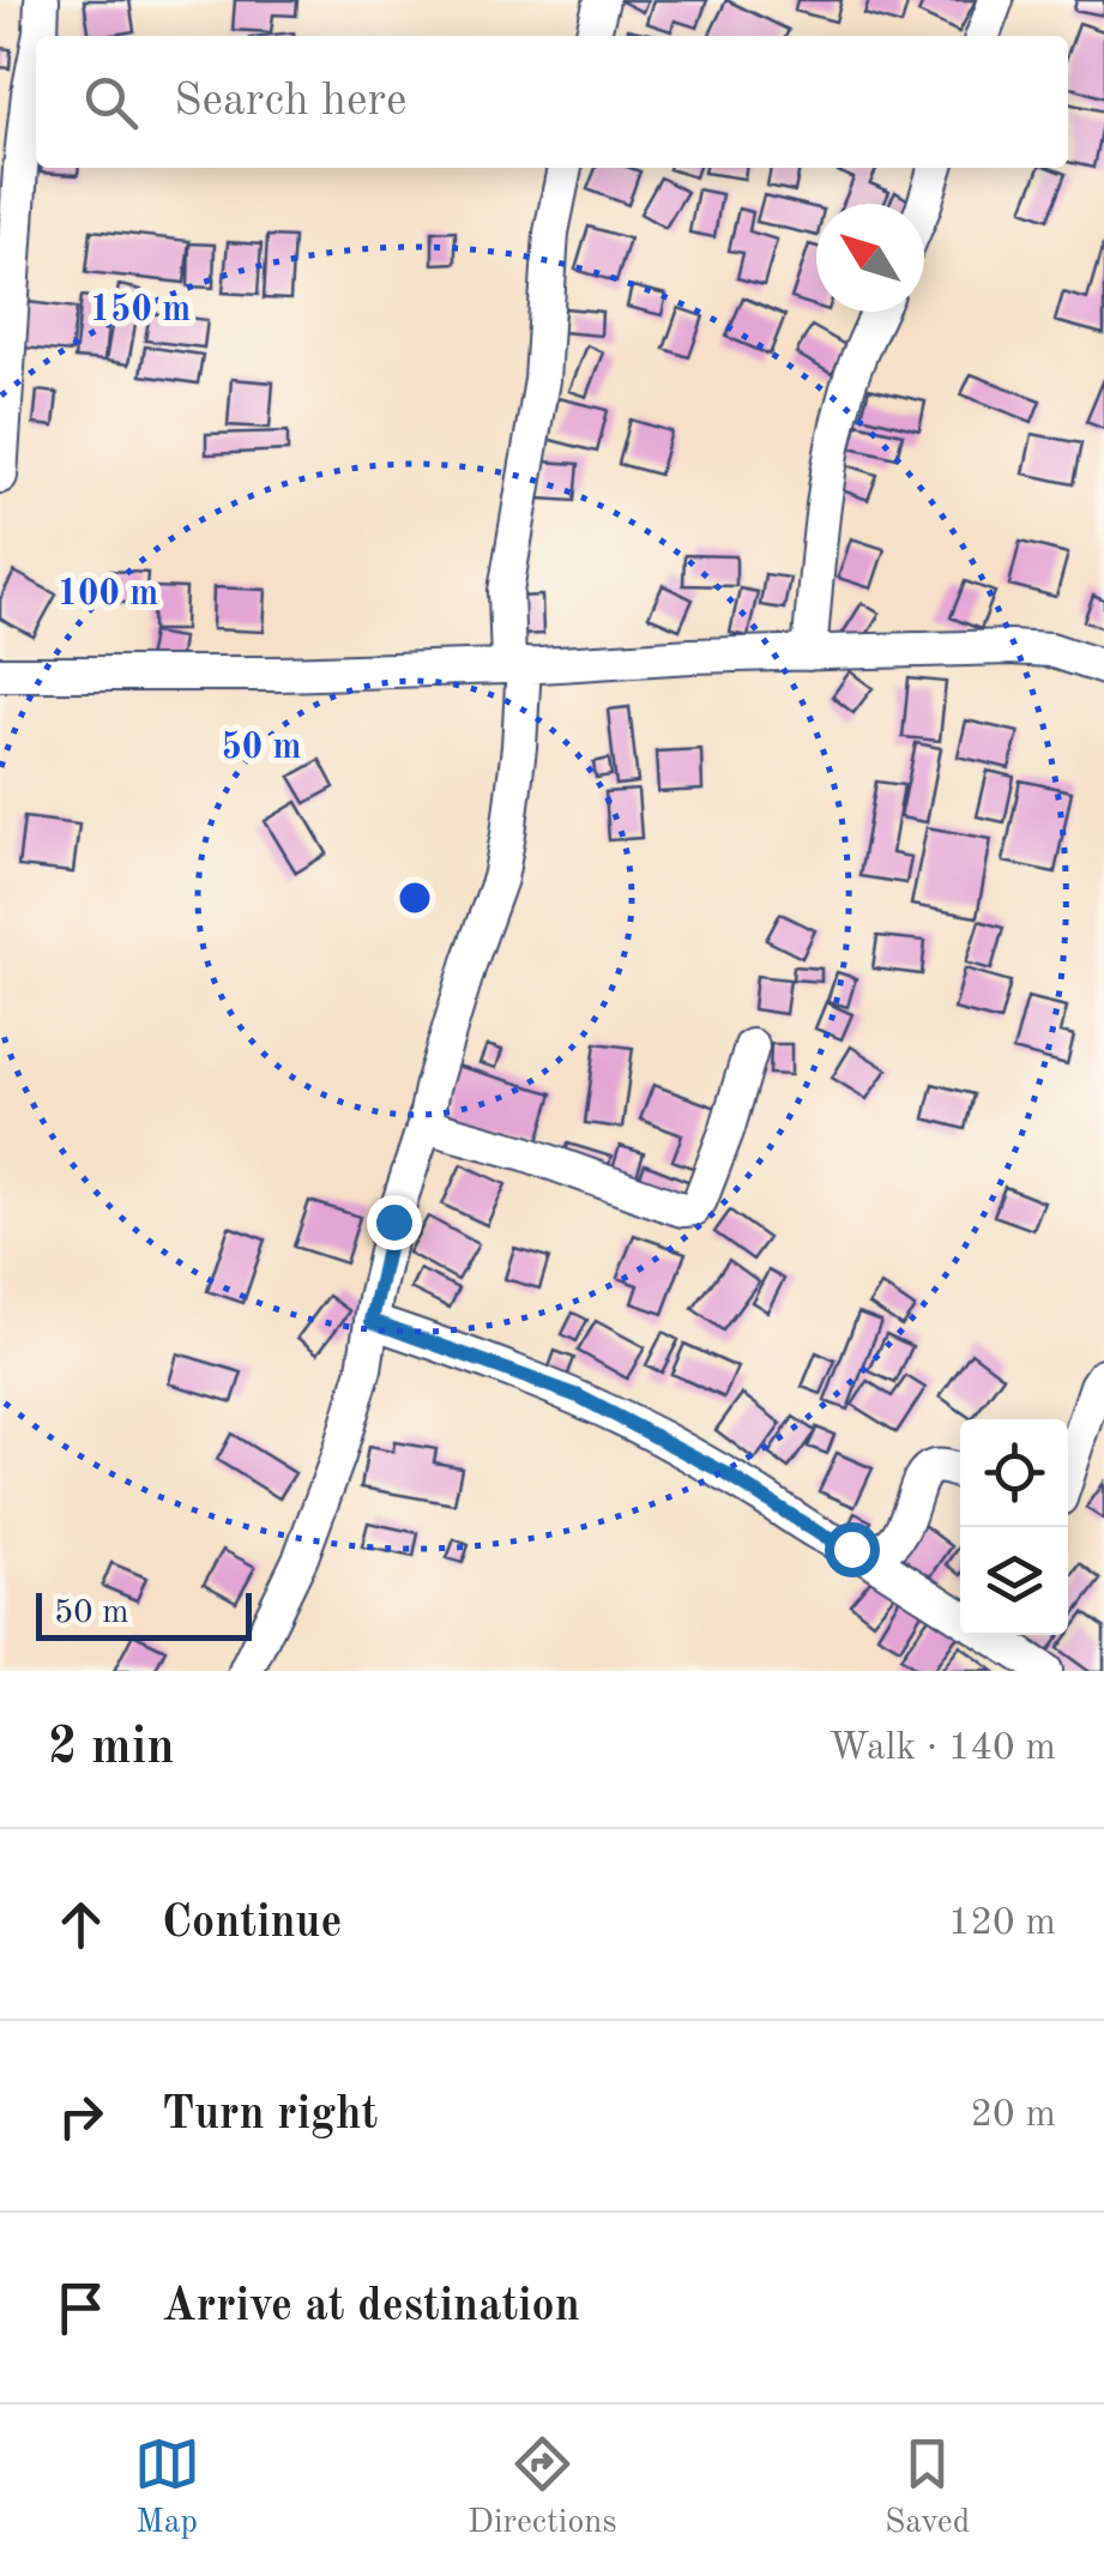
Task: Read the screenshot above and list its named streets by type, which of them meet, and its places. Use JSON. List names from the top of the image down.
{
  "scale_bar": "50 m",
  "north": "top left",
  "page": {
    "search": "Search here",
    "scale": "50 m",
    "heading": ["2 min", "Walk · 140 m"],
    "list": [
      ["Continue", "120 m"],
      ["Turn right", "20 m"],
      "Arrive at destination"
    ],
    "nav": ["Map", "Directions", "Saved"]
  },
  "rings": ["150 m", "100 m", "50 m"]
}
